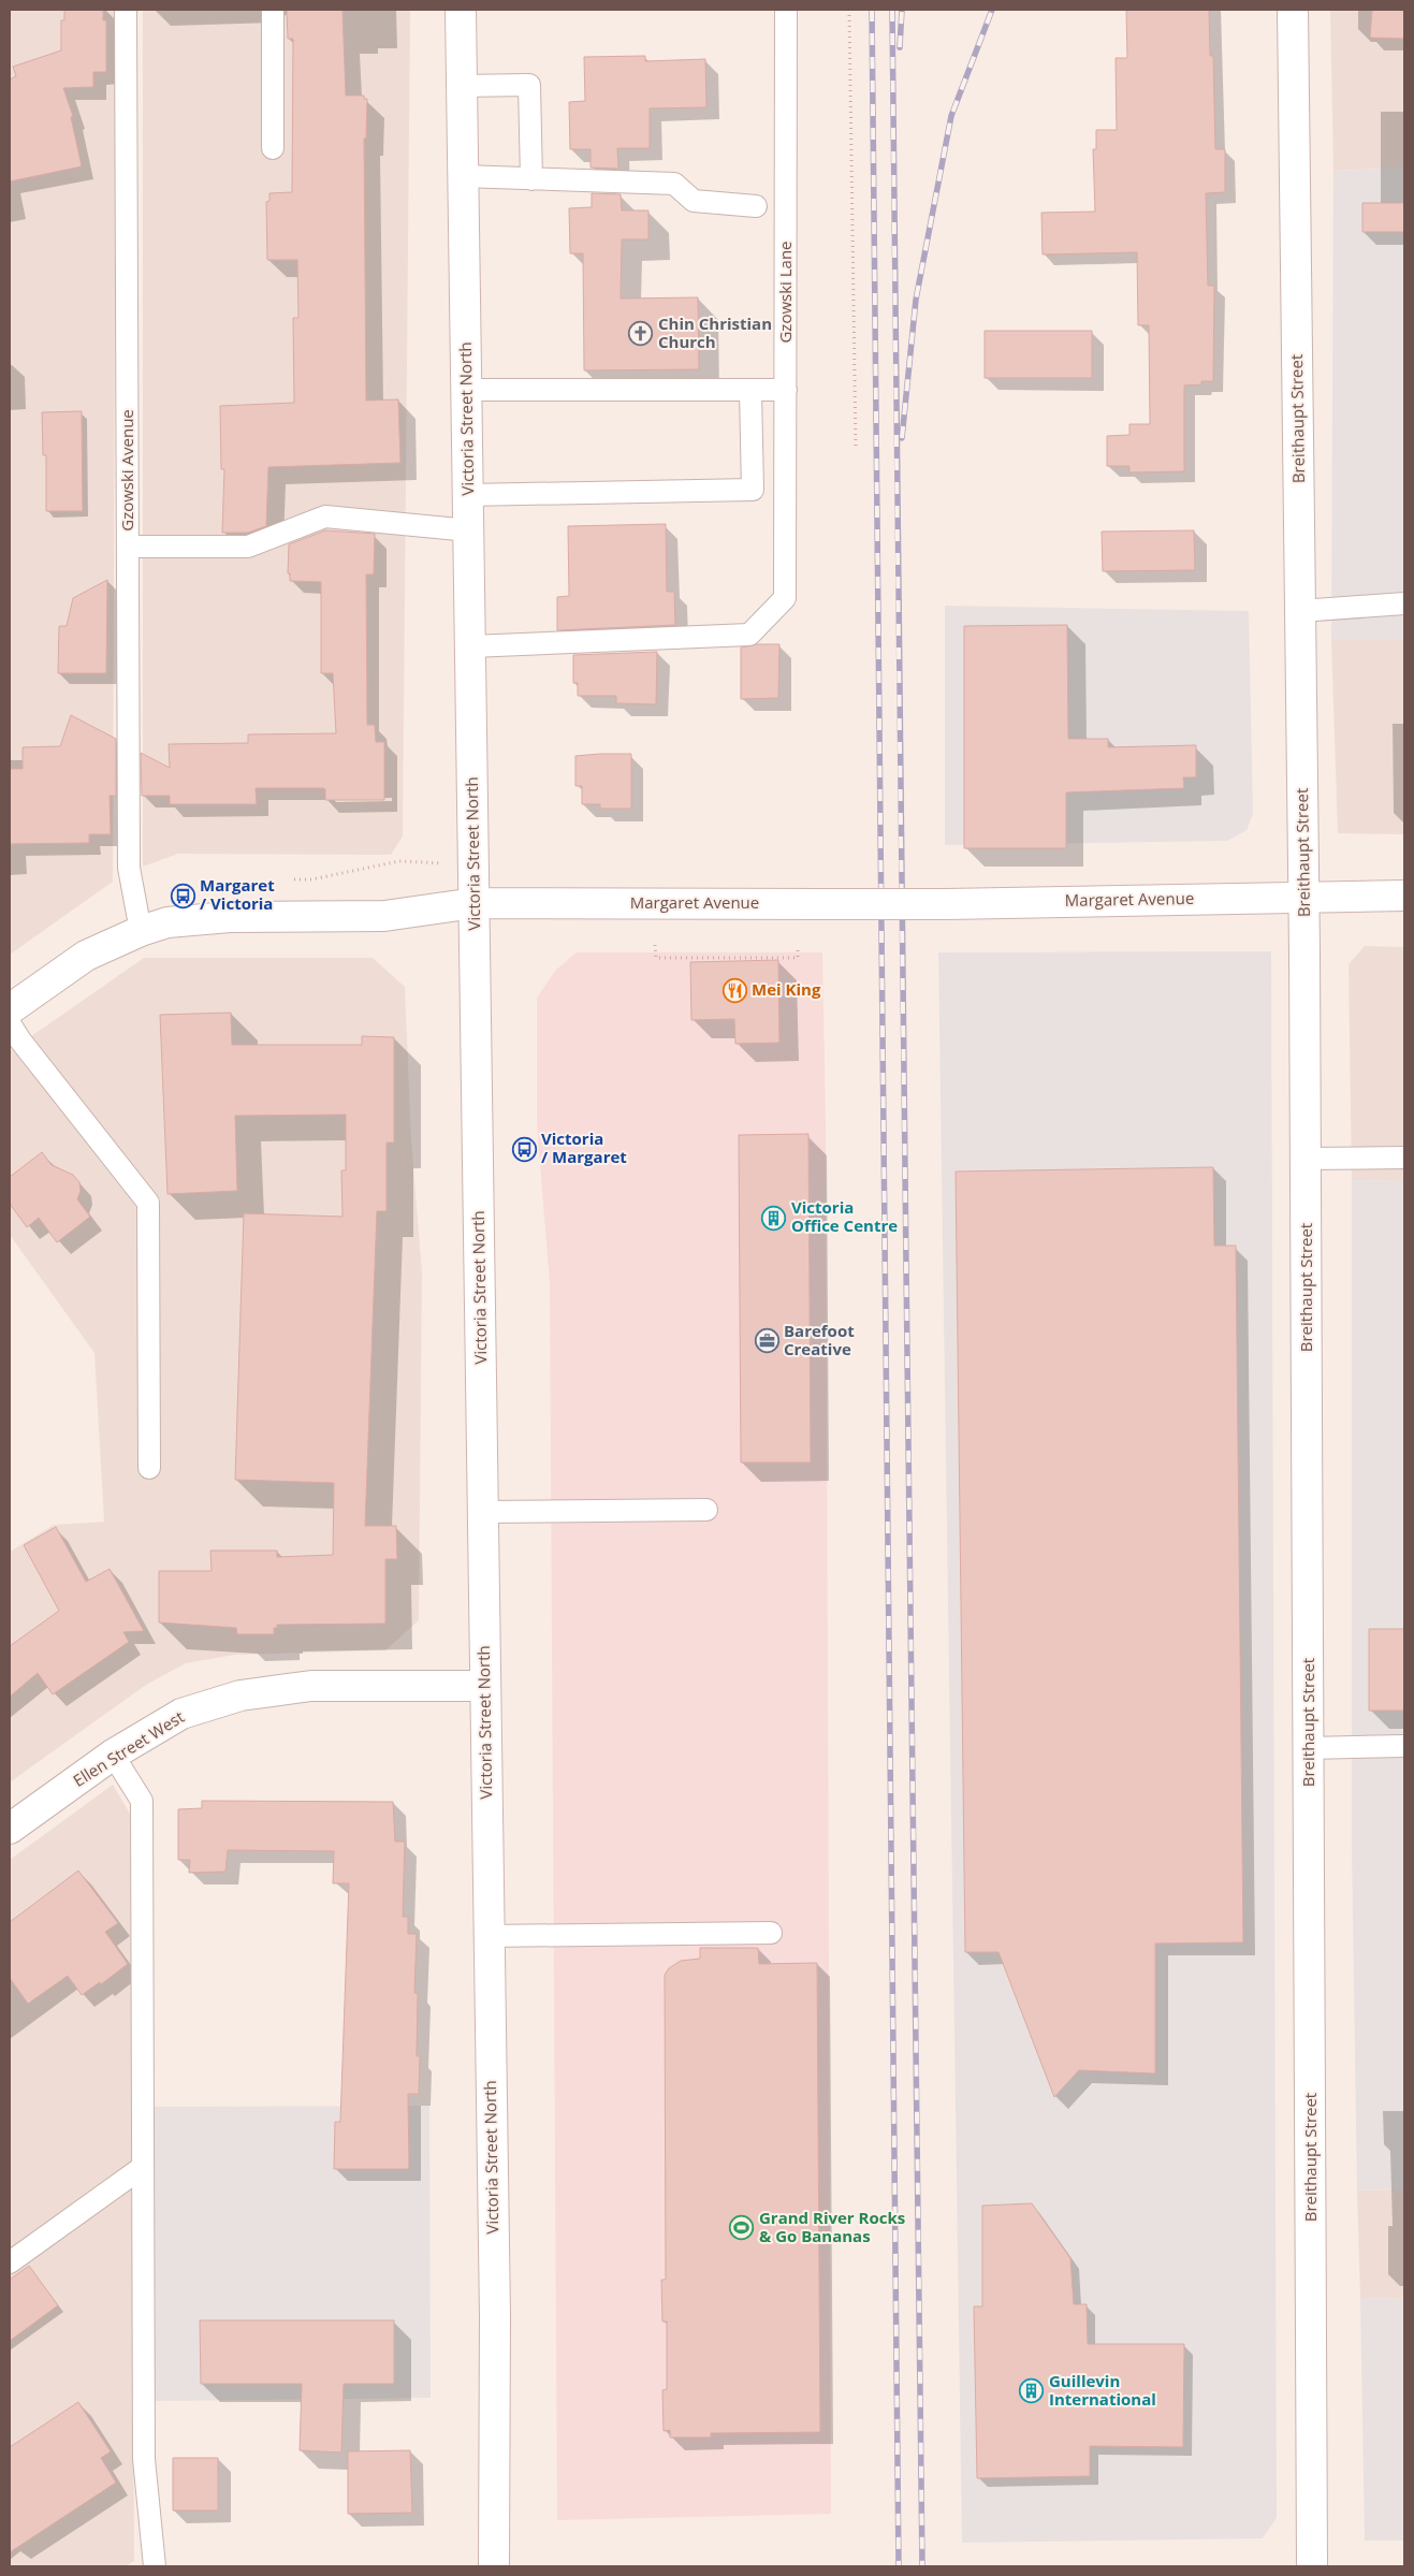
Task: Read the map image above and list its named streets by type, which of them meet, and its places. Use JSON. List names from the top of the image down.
{
  "streets": {
    "street": [
      "Victoria Street North",
      "Breithaupt Street",
      "Margaret Avenue",
      "Ellen Street West"
    ],
    "lane": ["Gzowski Lane", "Gzowski Avenue"]
  },
  "crossings": [
    ["Gzowski Lane", "Victoria Street North"],
    ["Victoria Street North", "Margaret Avenue"],
    ["Victoria Street North", "Ellen Street West"],
    ["Breithaupt Street", "Margaret Avenue"],
    ["Gzowski Avenue", "Margaret Avenue"]
  ],
  "places": {
    "church": ["Chin Christian Church"],
    "bus stop": ["Margaret / Victoria", "Victoria / Margaret"],
    "restaurant": ["Mei King"],
    "building": ["Victoria Office Centre", "Guillevin International"],
    "office": ["Barefoot Creative"],
    "sports": ["Grand River Rocks & Go Bananas"]
  }
}
